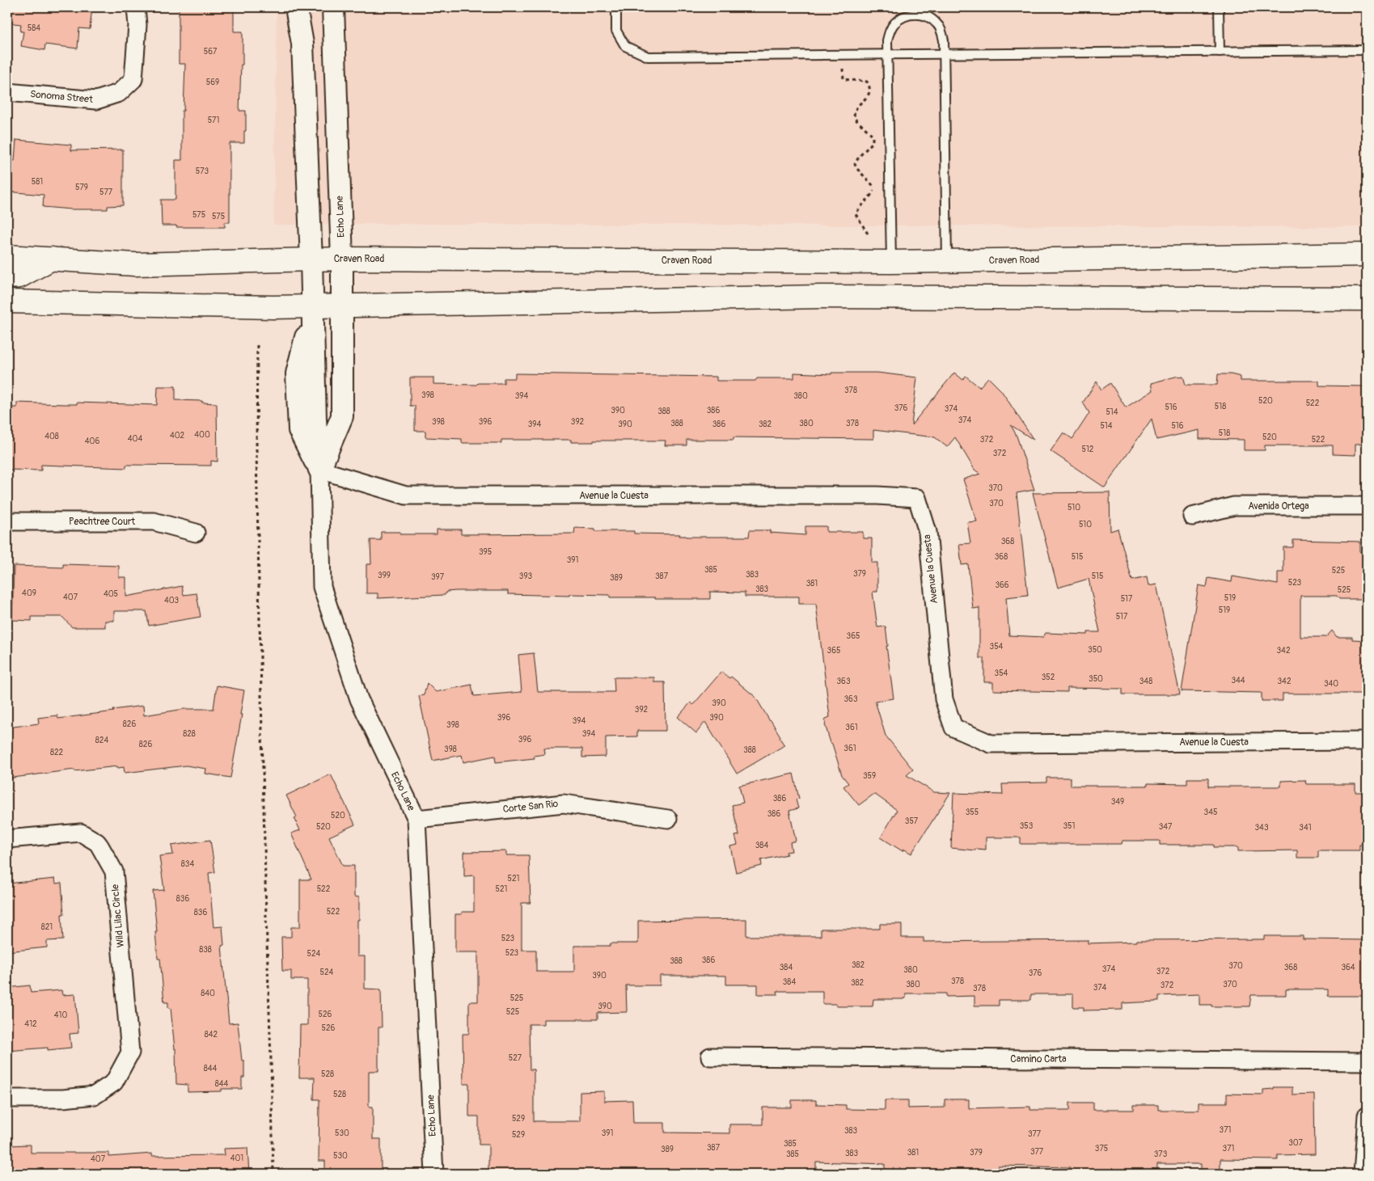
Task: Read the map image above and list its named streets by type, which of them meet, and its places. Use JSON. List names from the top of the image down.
{
  "streets": {
    "main road": ["Craven Road"],
    "street": [
      "Sonoma Street",
      "Echo Lane",
      "Avenue la Cuesta",
      "Avenida Ortega",
      "Peachtree Court",
      "Corte San Rio",
      "Wild Lilac Circle",
      "Camino Carta"
    ]
  },
  "crossings": [
    ["Echo Lane", "Craven Road"],
    ["Echo Lane", "Avenue la Cuesta"],
    ["Echo Lane", "Corte San Rio"]
  ],
  "house_numbers": [
    "584",
    "567",
    "569",
    "571",
    "573",
    "581",
    "579",
    "577",
    "575",
    "575",
    "378",
    "398",
    "394",
    "380",
    "520",
    "522",
    "518",
    "516",
    "376",
    "374",
    "390",
    "386",
    "388",
    "514",
    "374",
    "398",
    "396",
    "392",
    "388",
    "380",
    "378",
    "394",
    "390",
    "386",
    "382",
    "514",
    "516",
    "518",
    "400",
    "402",
    "408",
    "520",
    "404",
    "372",
    "522",
    "406",
    "512",
    "372",
    "370",
    "370",
    "510",
    "510",
    "368",
    "395",
    "368",
    "515",
    "391",
    "385",
    "525",
    "379",
    "383",
    "399",
    "393",
    "387",
    "515",
    "397",
    "389",
    "523",
    "381",
    "366",
    "383",
    "525",
    "409",
    "405",
    "407",
    "519",
    "517",
    "403",
    "519",
    "517",
    "365",
    "354",
    "350",
    "365",
    "342",
    "354",
    "352",
    "350",
    "344",
    "363",
    "348",
    "342",
    "340",
    "363",
    "390",
    "392",
    "396",
    "390",
    "394",
    "826",
    "398",
    "361",
    "828",
    "394",
    "396",
    "824",
    "826",
    "361",
    "398",
    "388",
    "822",
    "359",
    "386",
    "349",
    "355",
    "345",
    "386",
    "520",
    "357",
    "353",
    "351",
    "520",
    "347",
    "343",
    "341",
    "384",
    "834",
    "521",
    "522",
    "521",
    "836",
    "522",
    "836",
    "821",
    "523",
    "838",
    "523",
    "524",
    "386",
    "388",
    "382",
    "370",
    "384",
    "368",
    "364",
    "374",
    "380",
    "372",
    "524",
    "376",
    "390",
    "378",
    "384",
    "382",
    "380",
    "370",
    "372",
    "374",
    "378",
    "840",
    "525",
    "390",
    "525",
    "526",
    "410",
    "412",
    "526",
    "842",
    "527",
    "844",
    "528",
    "844",
    "528",
    "529",
    "371",
    "383",
    "530",
    "391",
    "377",
    "529",
    "307",
    "385",
    "387",
    "375",
    "371",
    "389",
    "377",
    "381",
    "379",
    "383",
    "385",
    "373",
    "530",
    "401",
    "407"
  ]
}
